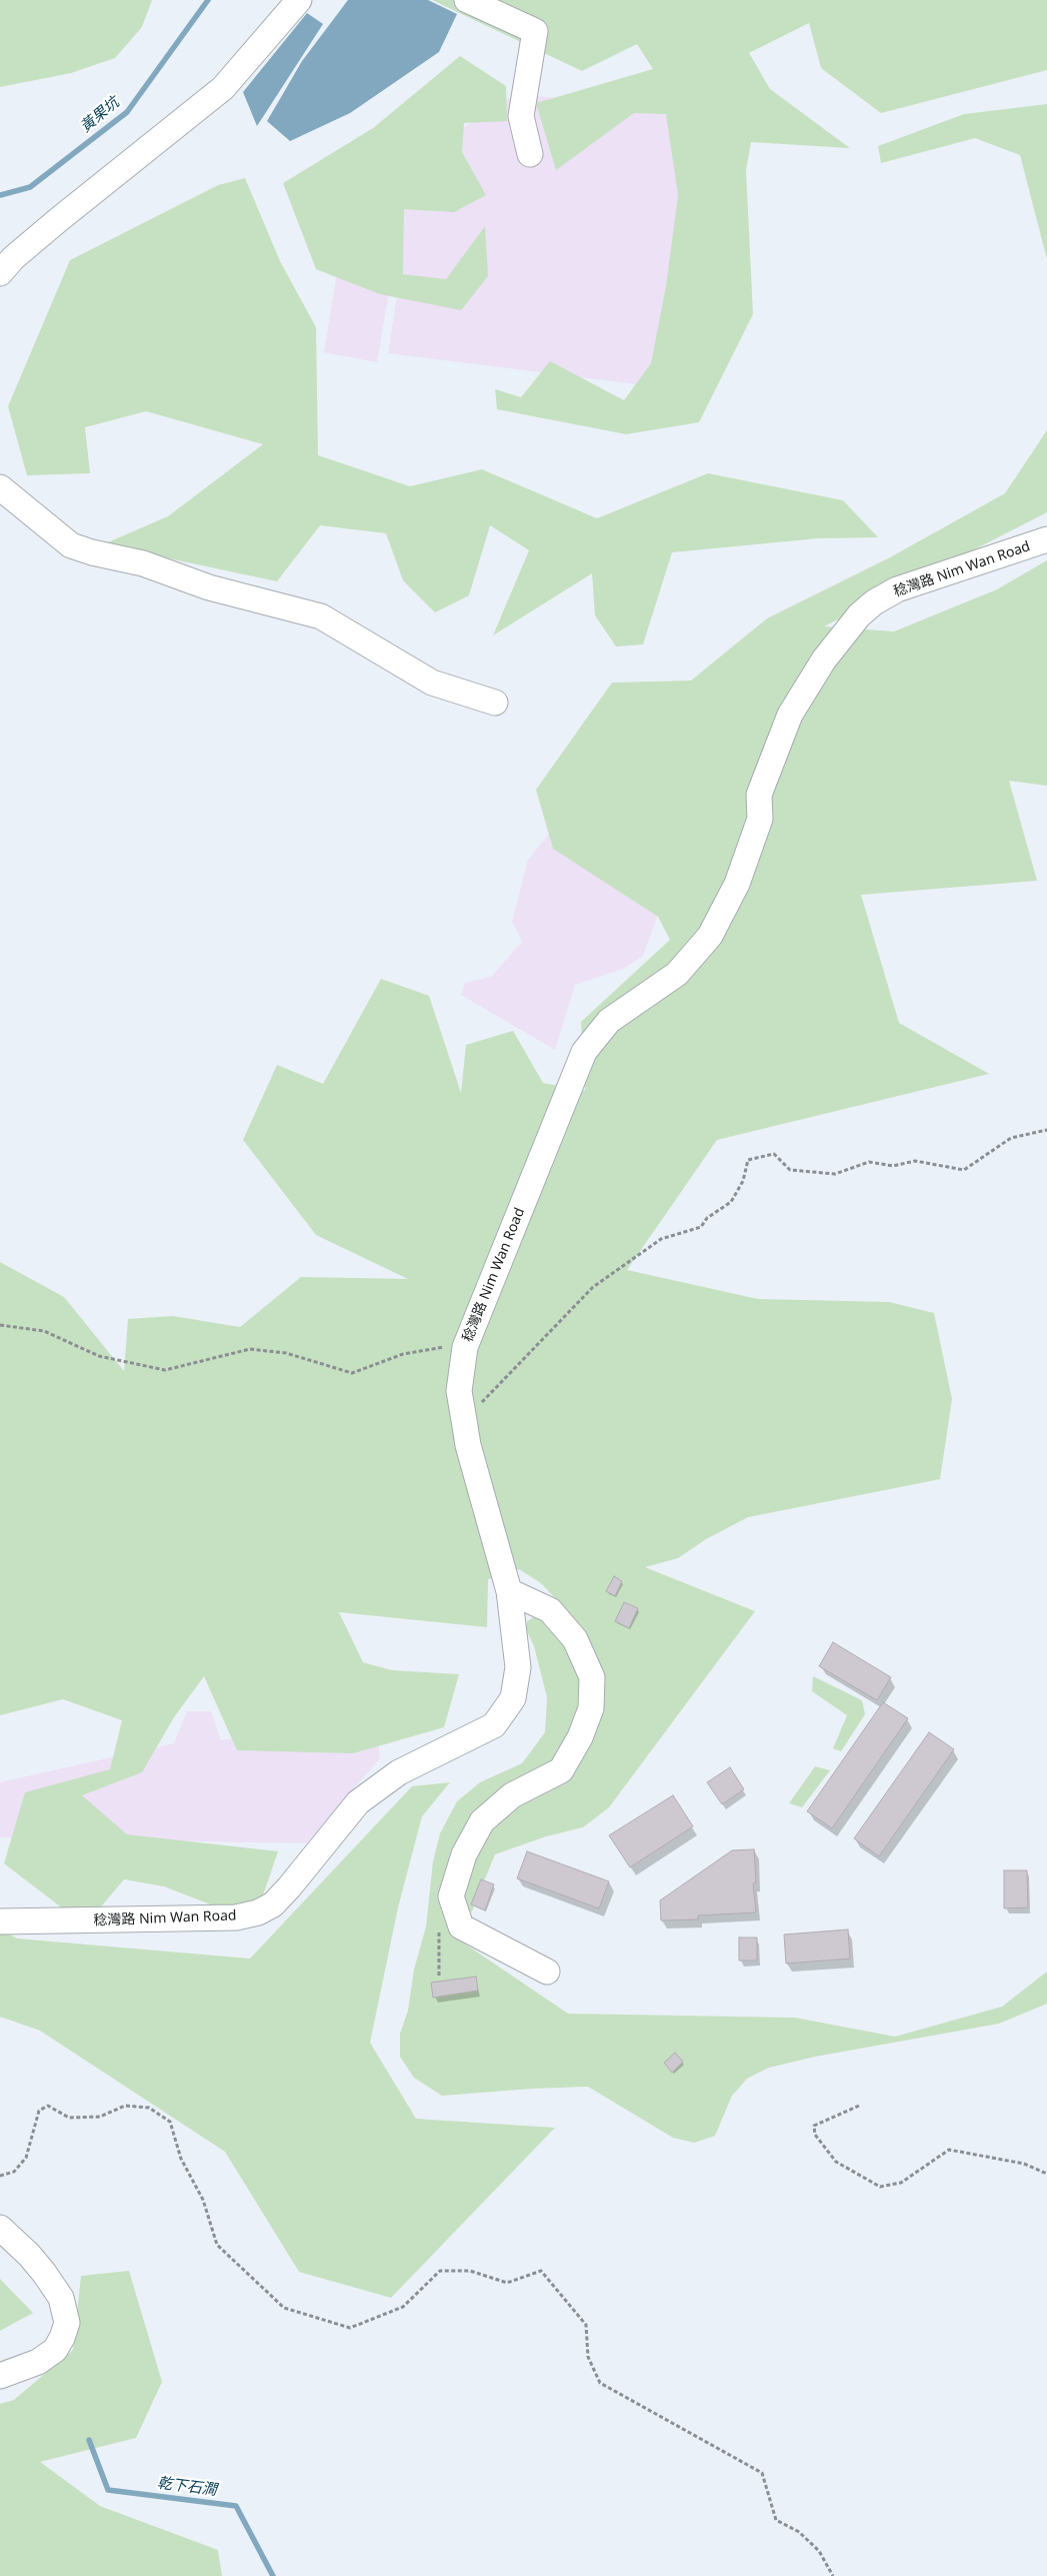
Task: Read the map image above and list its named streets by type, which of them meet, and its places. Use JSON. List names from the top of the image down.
{
  "streets": {
    "street": ["稔灣路 Nim Wan Road"]
  },
  "water": ["黃果坑", "乾下石澗"]
}
